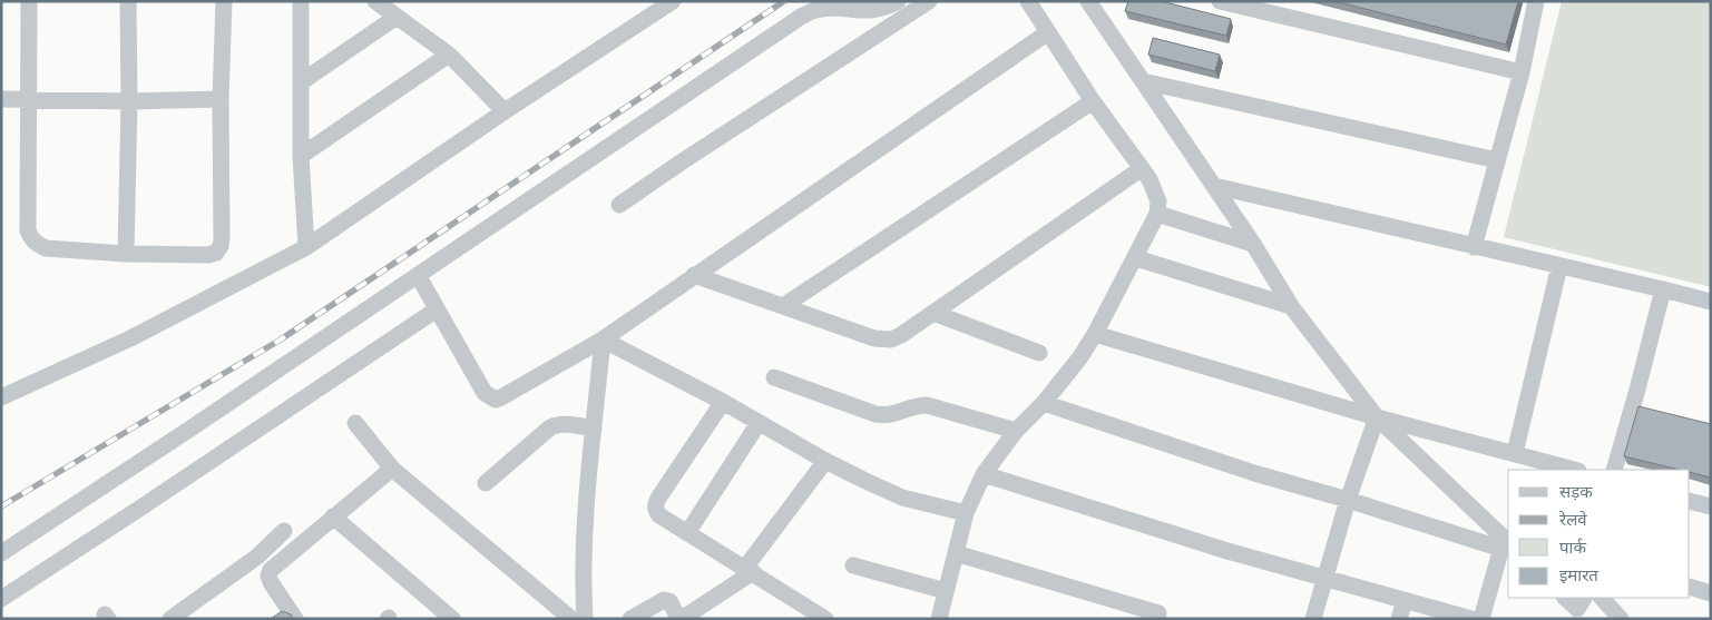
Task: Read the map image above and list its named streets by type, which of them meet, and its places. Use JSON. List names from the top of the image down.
{
  "legend": [
    "सड़क",
    "रेलवे",
    "पार्क",
    "इमारत"
  ]
}
